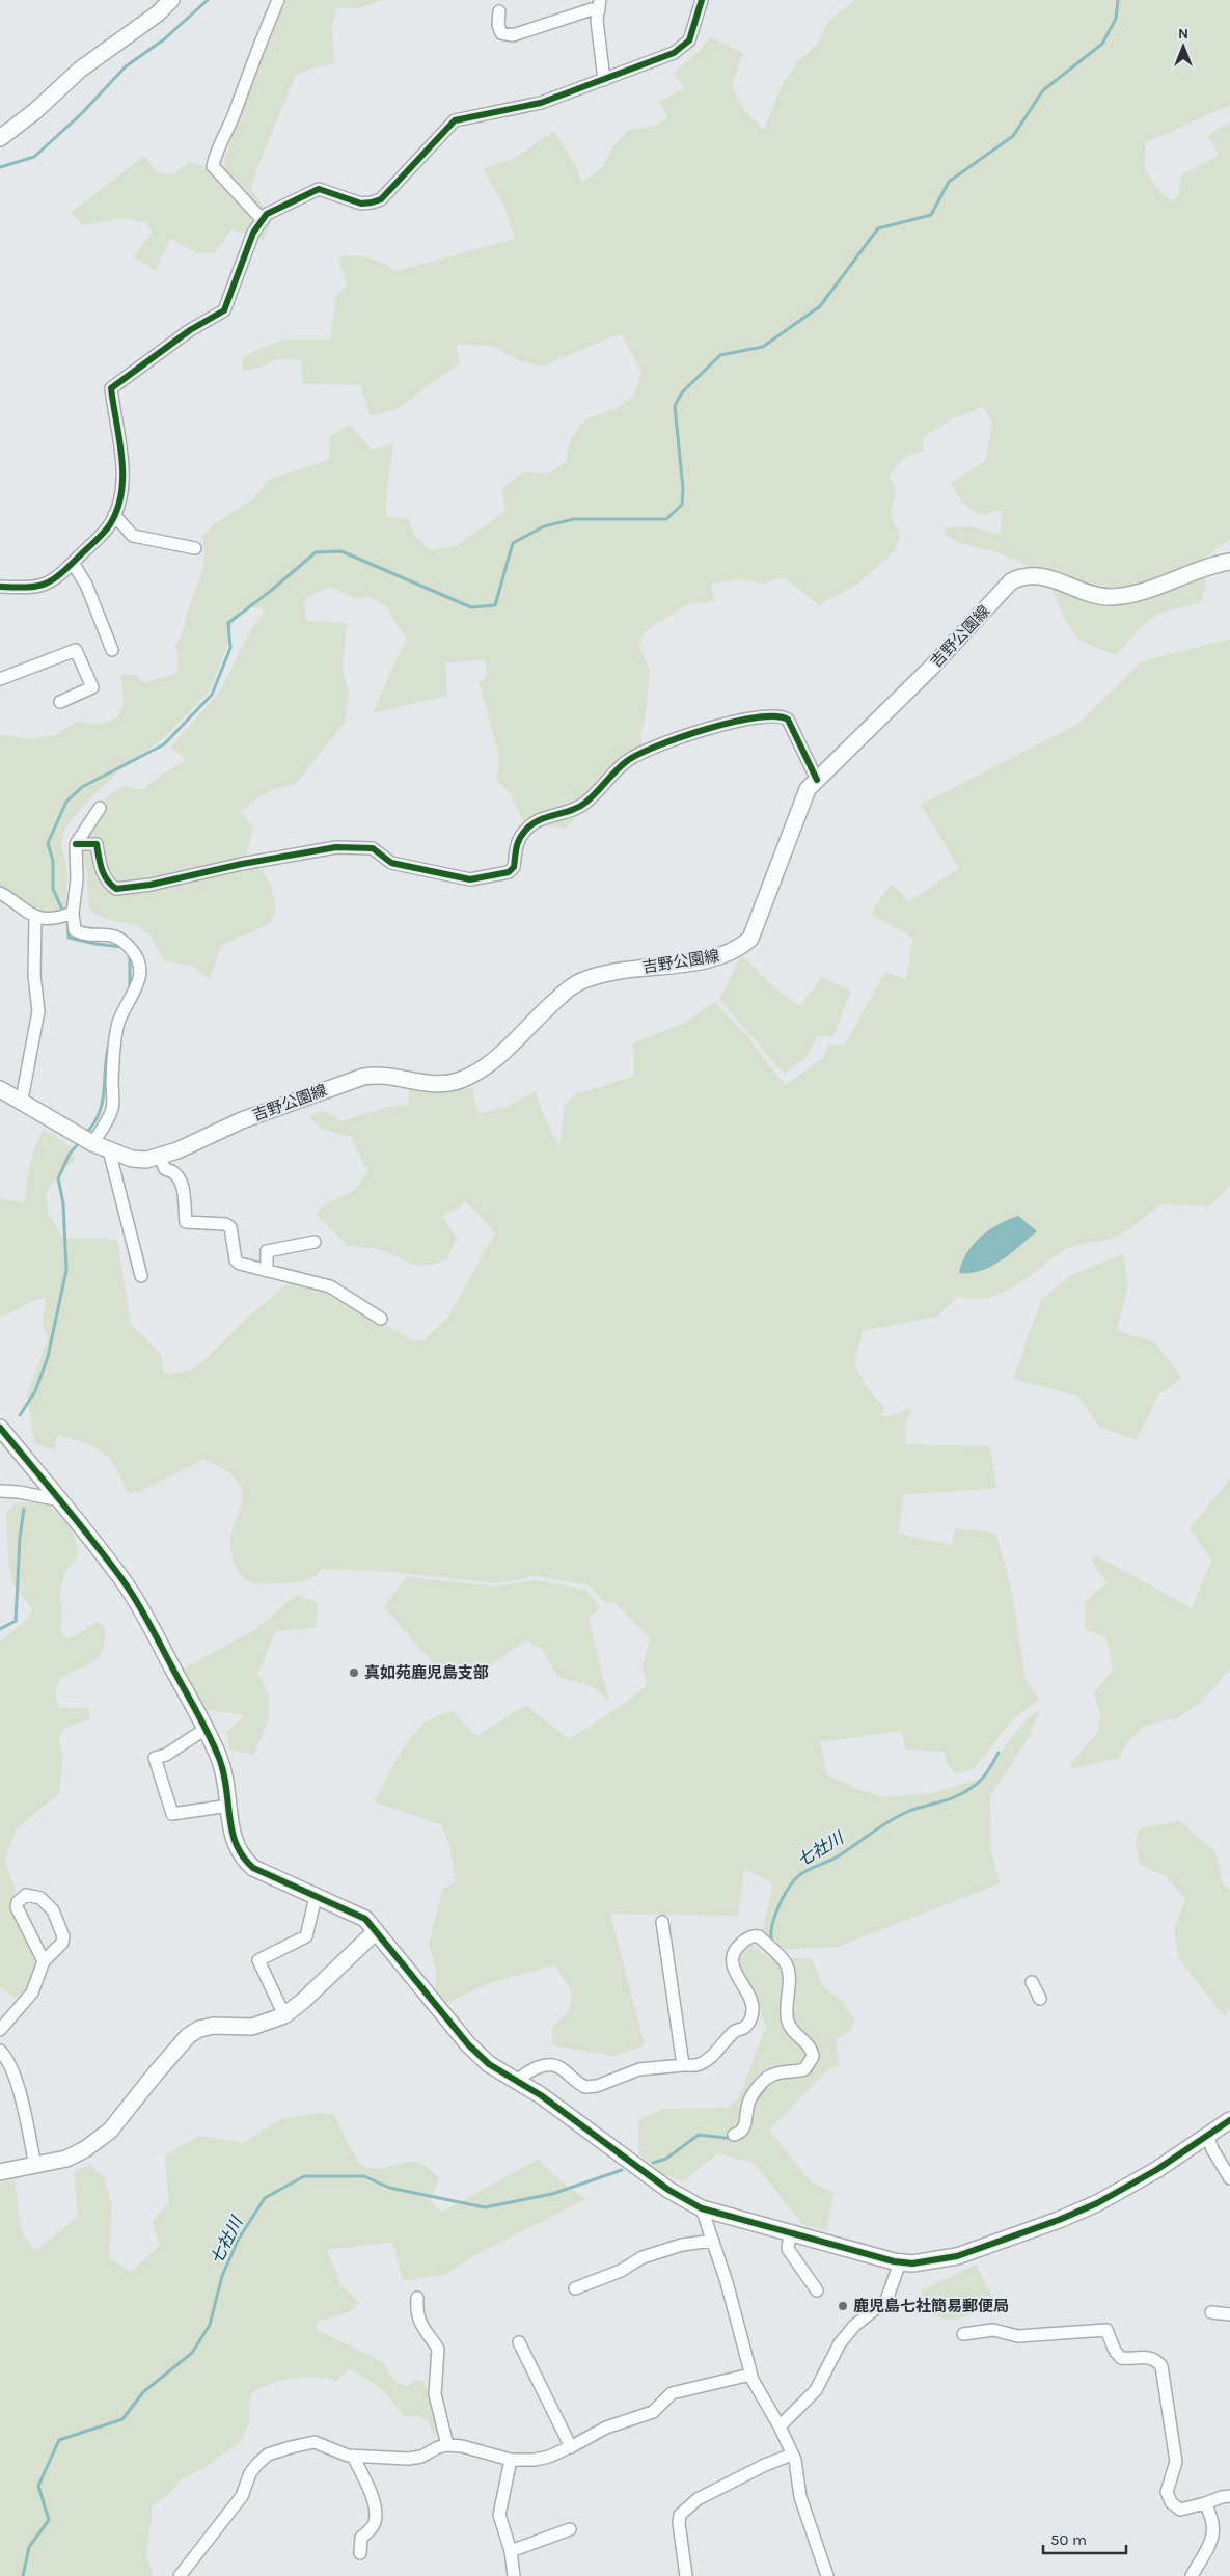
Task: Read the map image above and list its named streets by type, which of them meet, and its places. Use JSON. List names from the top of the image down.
{
  "streets": {
    "street": ["吉野公園線"]
  },
  "water": ["七社川"],
  "places": ["真如苑鹿児島支部", "鹿児島七社簡易郵便局"],
  "scale_bar": "50 m",
  "north": "top"
}
